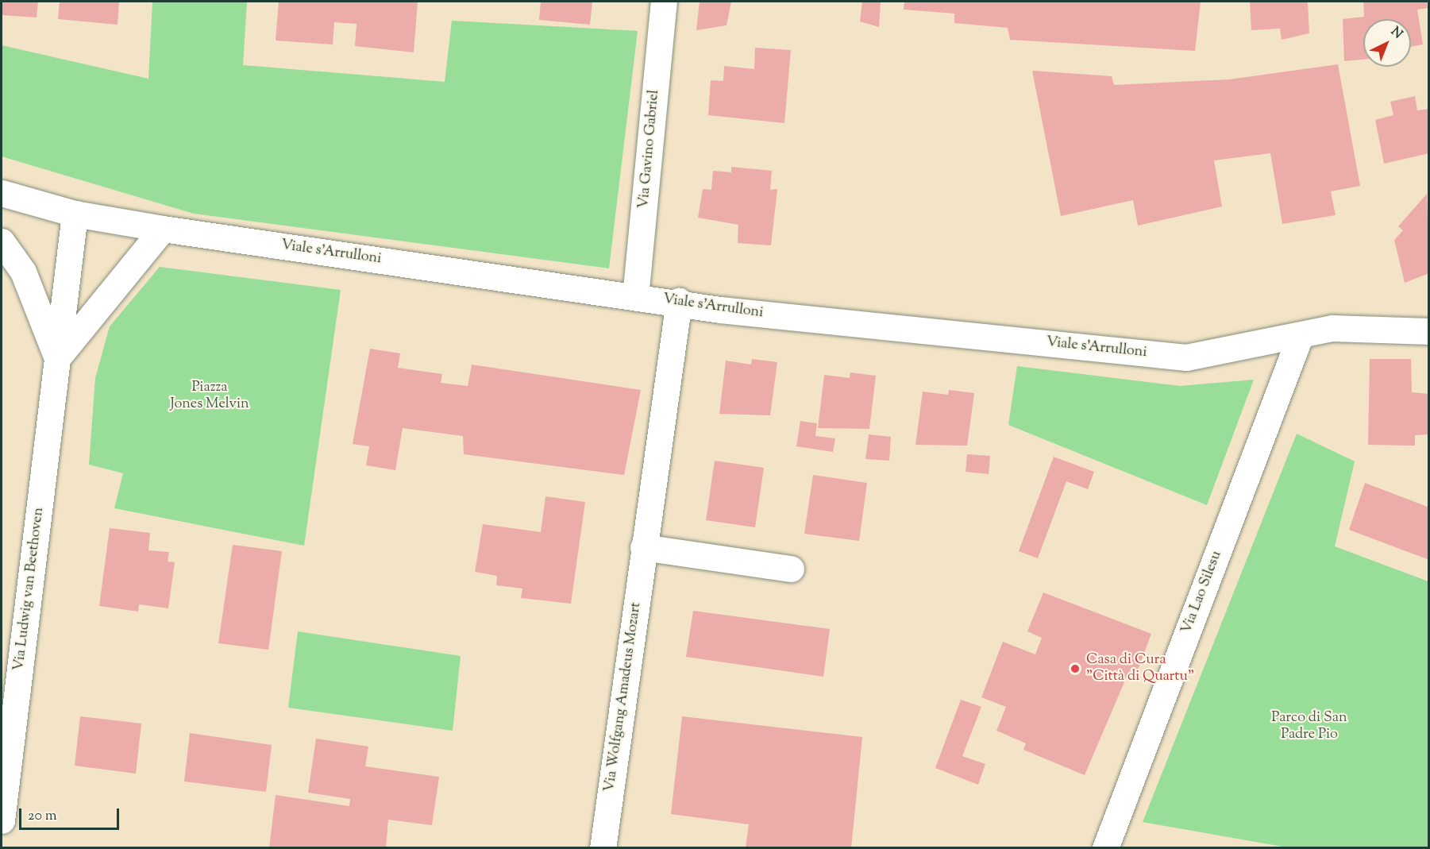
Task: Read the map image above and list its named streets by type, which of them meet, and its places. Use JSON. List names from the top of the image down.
{
  "streets": {
    "street": [
      "Via Gavino Gabriel",
      "Viale s'Arrulloni",
      "Via Ludwig van Beethoven",
      "Via Lao Silesu",
      "Via Wolfgang Amadeus Mozart"
    ]
  },
  "crossings": [
    ["Via Gavino Gabriel", "Viale s'Arrulloni"],
    ["Viale s'Arrulloni", "Via Ludwig van Beethoven"],
    ["Viale s'Arrulloni", "Via Lao Silesu"],
    ["Viale s'Arrulloni", "Via Wolfgang Amadeus Mozart"]
  ],
  "parks": ["Piazza Jones Melvin", "Parco di San Padre Pio"],
  "places": ["Casa di Cura \"Città di Quartu\""],
  "scale_bar": "20 m",
  "north": "top right"
}
